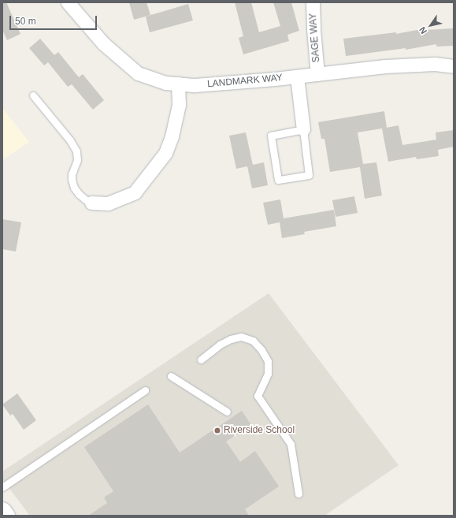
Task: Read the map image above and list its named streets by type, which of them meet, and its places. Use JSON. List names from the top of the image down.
{
  "streets": {
    "street": ["SAGE WAY", "LANDMARK WAY"]
  },
  "crossings": [
    ["SAGE WAY", "LANDMARK WAY"]
  ],
  "places": ["Riverside School"],
  "scale_bar": "50 m",
  "north": "bottom left"
}
